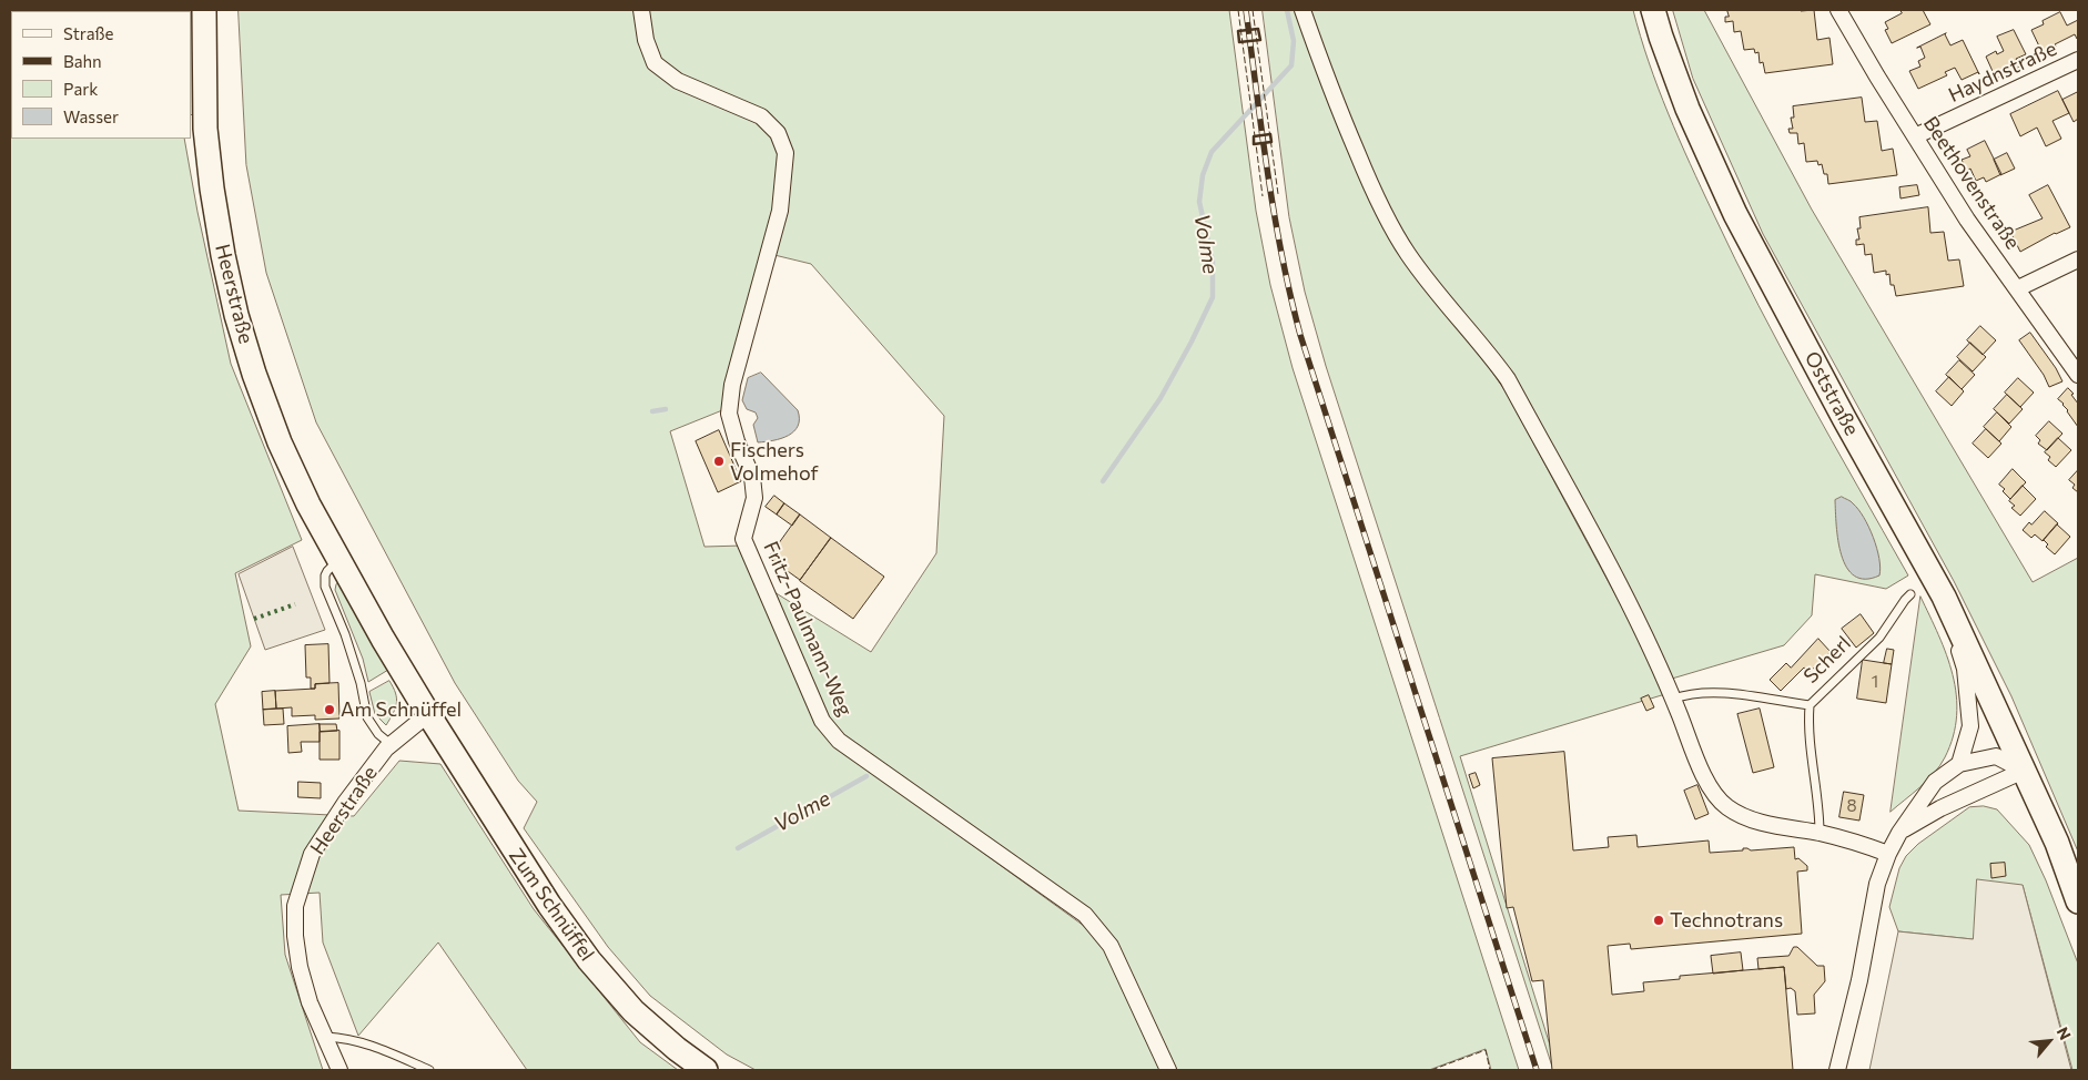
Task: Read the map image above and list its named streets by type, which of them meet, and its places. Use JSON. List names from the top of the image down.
{
  "streets": {
    "main road": ["Heerstraße", "Oststraße", "Zum Schnüffel"],
    "street": ["Haydnstraße", "Beethovenstraße", "Fritz-Paulmann-Weg"],
    "lane": ["Scherl"]
  },
  "crossings": [
    ["Haydnstraße", "Beethovenstraße"],
    ["Heerstraße", "Zum Schnüffel"]
  ],
  "water": ["Volme"],
  "places": ["Fischers Volmehof", "Am Schnüffel", "Technotrans"],
  "house_numbers": ["1", "8"],
  "legend": [
    "Straße",
    "Bahn",
    "Park",
    "Wasser"
  ],
  "north": "top right"
}
